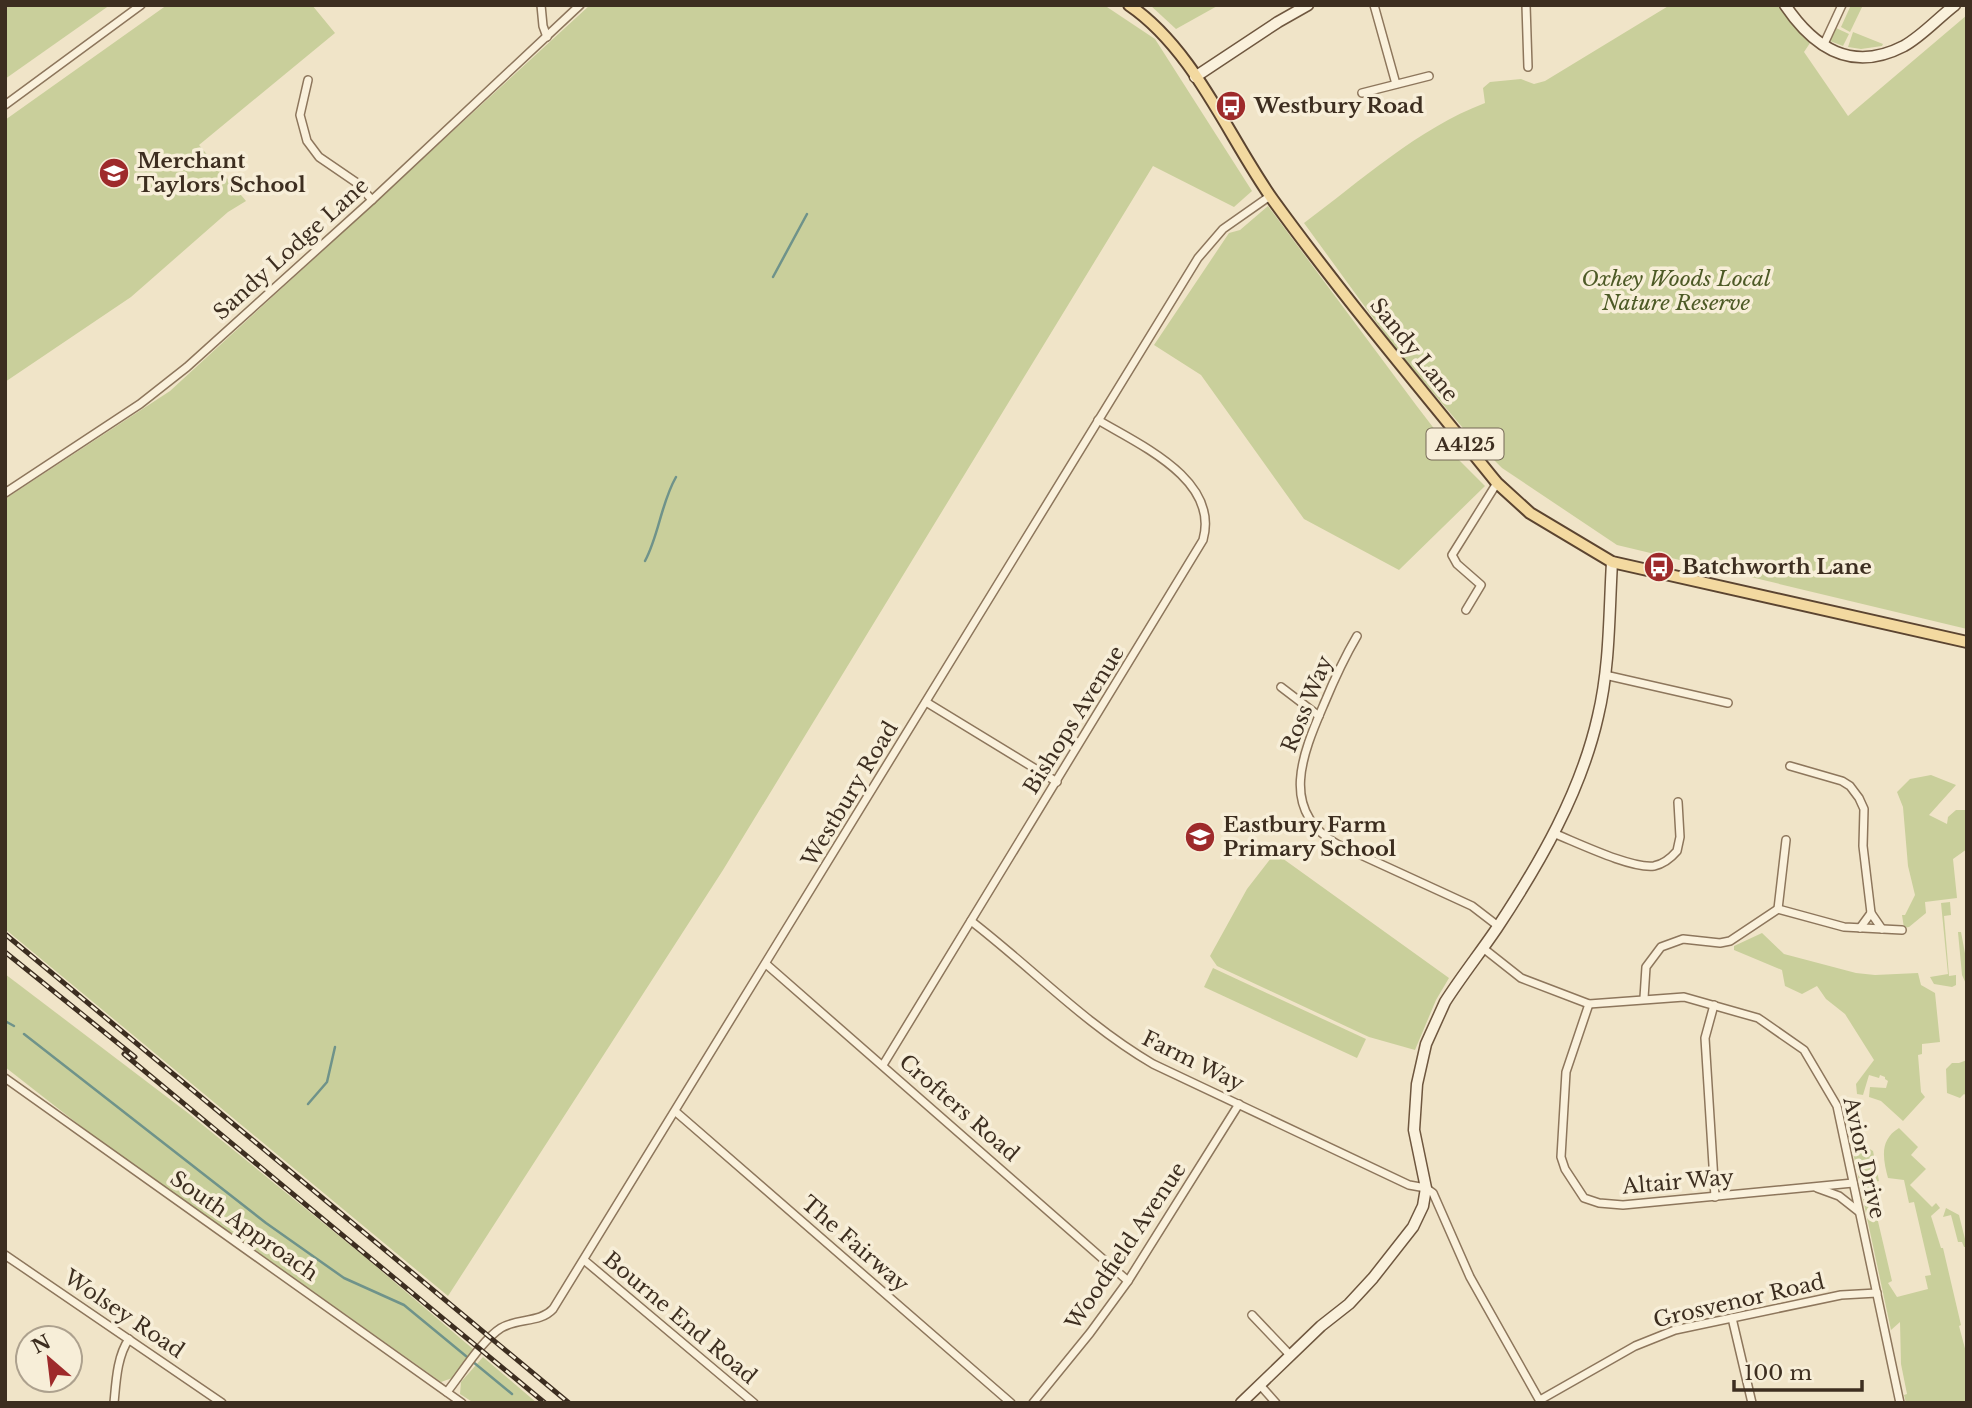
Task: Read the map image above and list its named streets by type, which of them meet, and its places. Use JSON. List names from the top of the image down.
{
  "streets": {
    "main road": ["Sandy Lane", "A4125"],
    "street": [
      "Sandy Lodge Lane",
      "Ross Way",
      "Bishops Avenue",
      "Westbury Road",
      "Farm Way",
      "Crofters Road",
      "Avior Drive",
      "Altair Way",
      "South Approach",
      "The Fairway",
      "Woodfield Avenue",
      "Grosvenor Road",
      "Wolsey Road",
      "Bourne End Road"
    ]
  },
  "crossings": [
    ["Sandy Lane", "Westbury Road"],
    ["Bishops Avenue", "Westbury Road"],
    ["Bishops Avenue", "Farm Way"],
    ["Bishops Avenue", "Crofters Road"],
    ["Westbury Road", "Crofters Road"],
    ["Westbury Road", "South Approach"],
    ["Westbury Road", "The Fairway"],
    ["Westbury Road", "Bourne End Road"],
    ["Farm Way", "Woodfield Avenue"],
    ["Crofters Road", "Woodfield Avenue"],
    ["Avior Drive", "Altair Way"],
    ["Avior Drive", "Grosvenor Road"]
  ],
  "parks": ["Oxhey Woods Local Nature Reserve"],
  "places": {
    "bus stop": ["Westbury Road", "Batchworth Lane"],
    "school or university": ["Merchant Taylors' School", "Eastbury Farm Primary School"]
  },
  "scale_bar": "100 m",
  "north": "top left"
}
